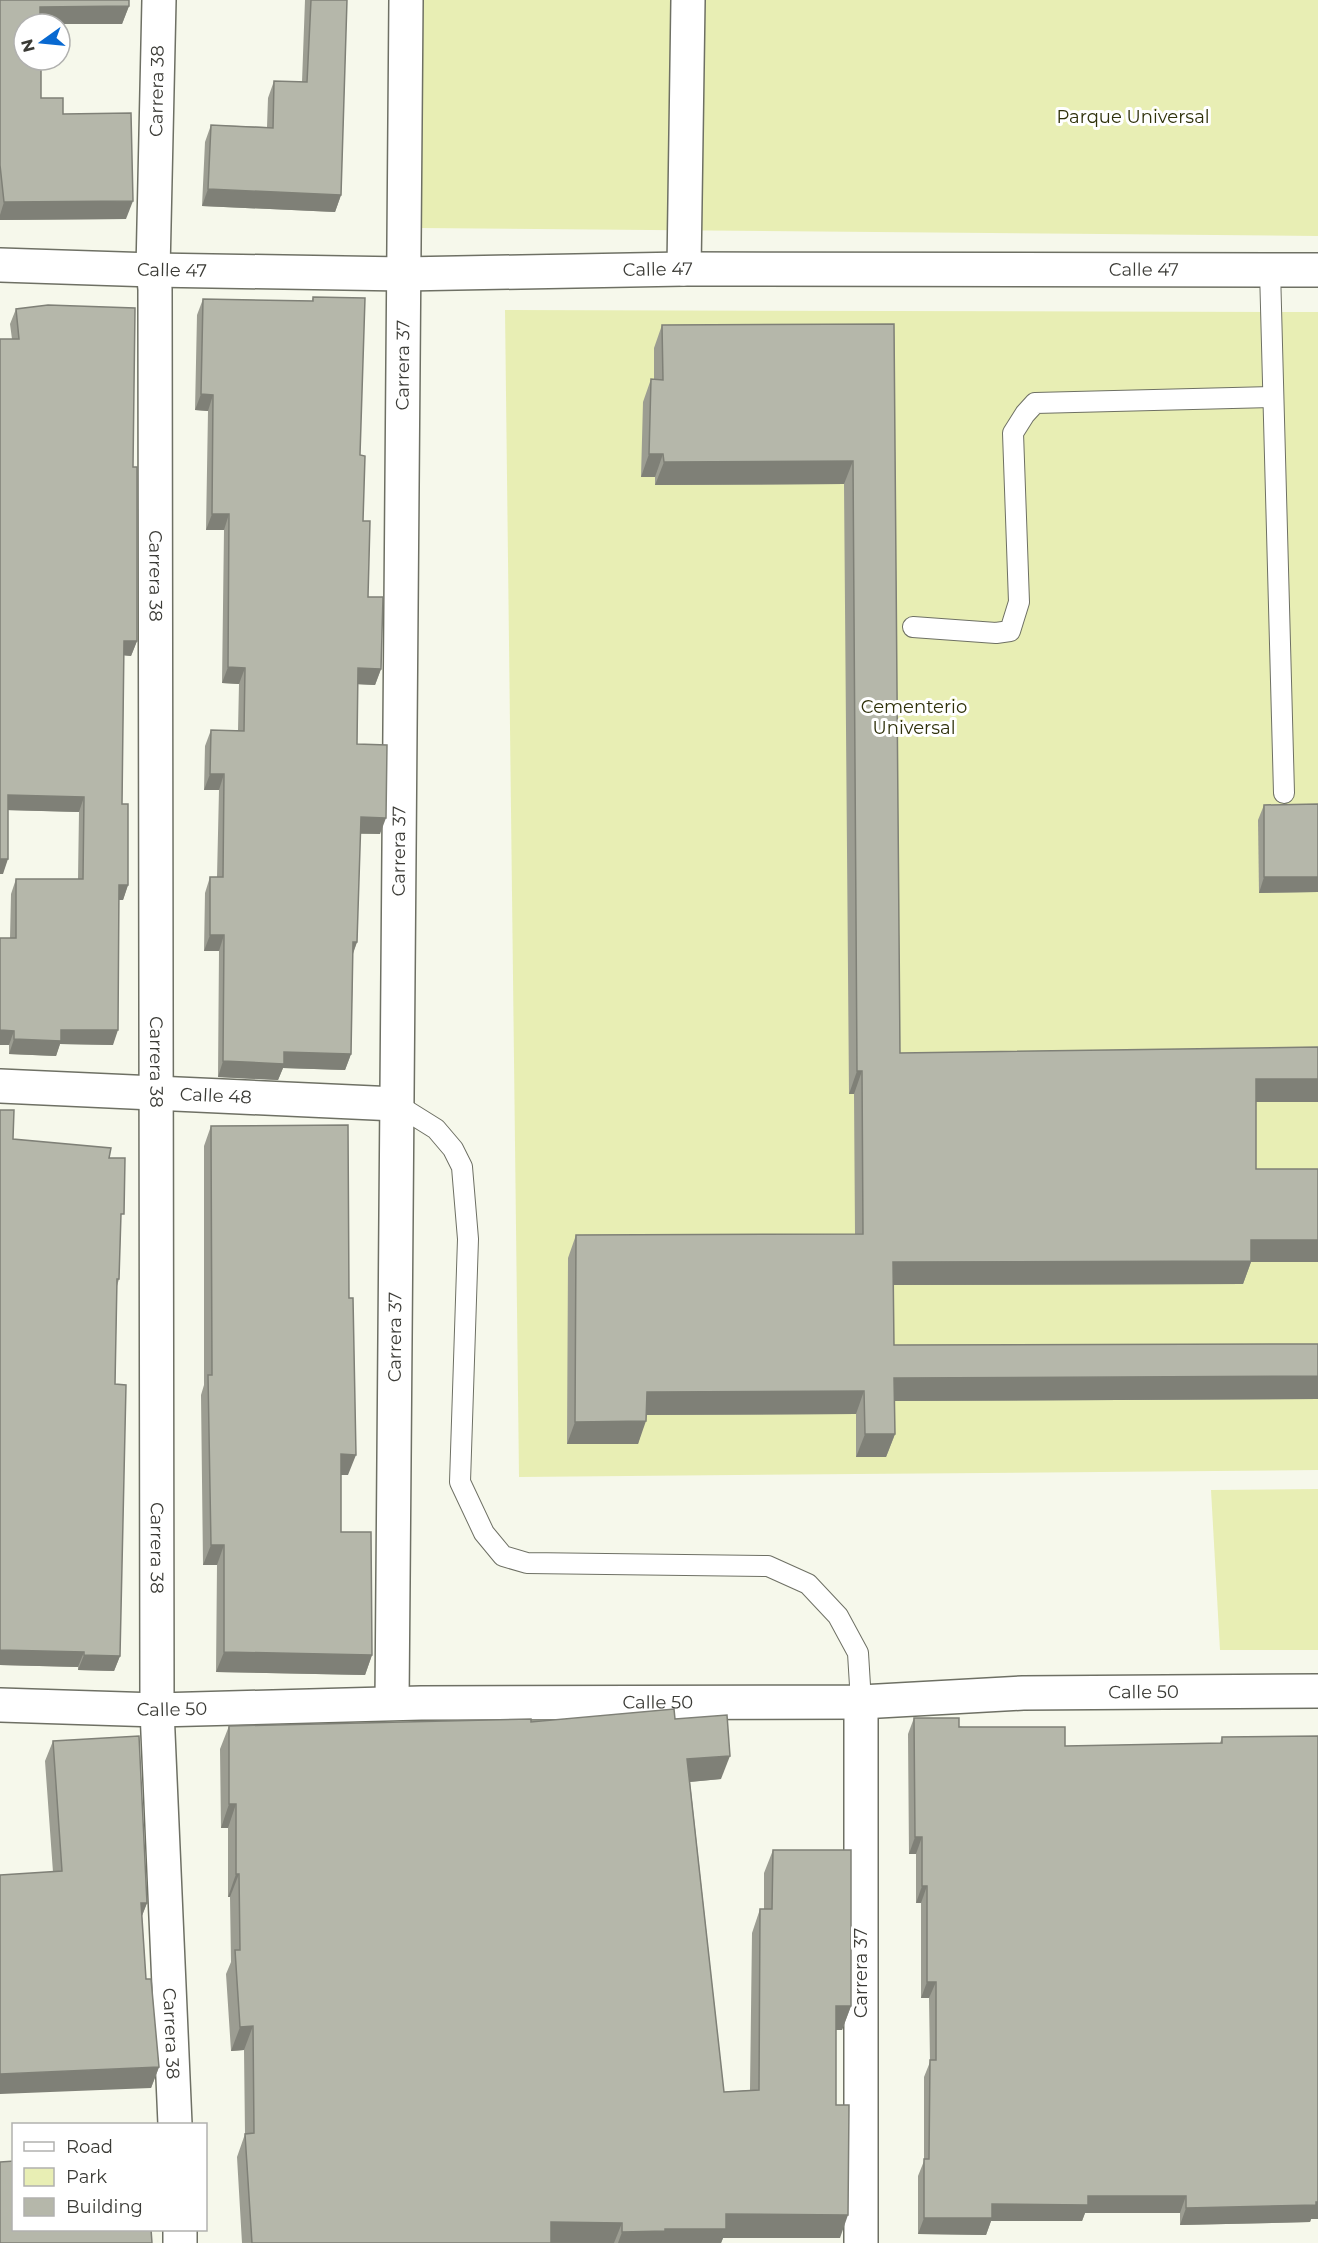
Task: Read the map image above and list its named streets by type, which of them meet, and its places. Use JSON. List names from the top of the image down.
{
  "streets": {
    "street": [
      "Carrera 38",
      "Calle 47",
      "Carrera 37",
      "Calle 48",
      "Calle 50"
    ]
  },
  "crossings": [
    ["Carrera 38", "Calle 47"],
    ["Carrera 38", "Calle 48"],
    ["Carrera 38", "Calle 50"],
    ["Calle 47", "Carrera 37"],
    ["Carrera 37", "Calle 48"],
    ["Carrera 37", "Calle 50"]
  ],
  "parks": ["Parque Universal", "Cementerio Universal"],
  "legend": ["Road", "Park", "Building"],
  "north": "left"
}
